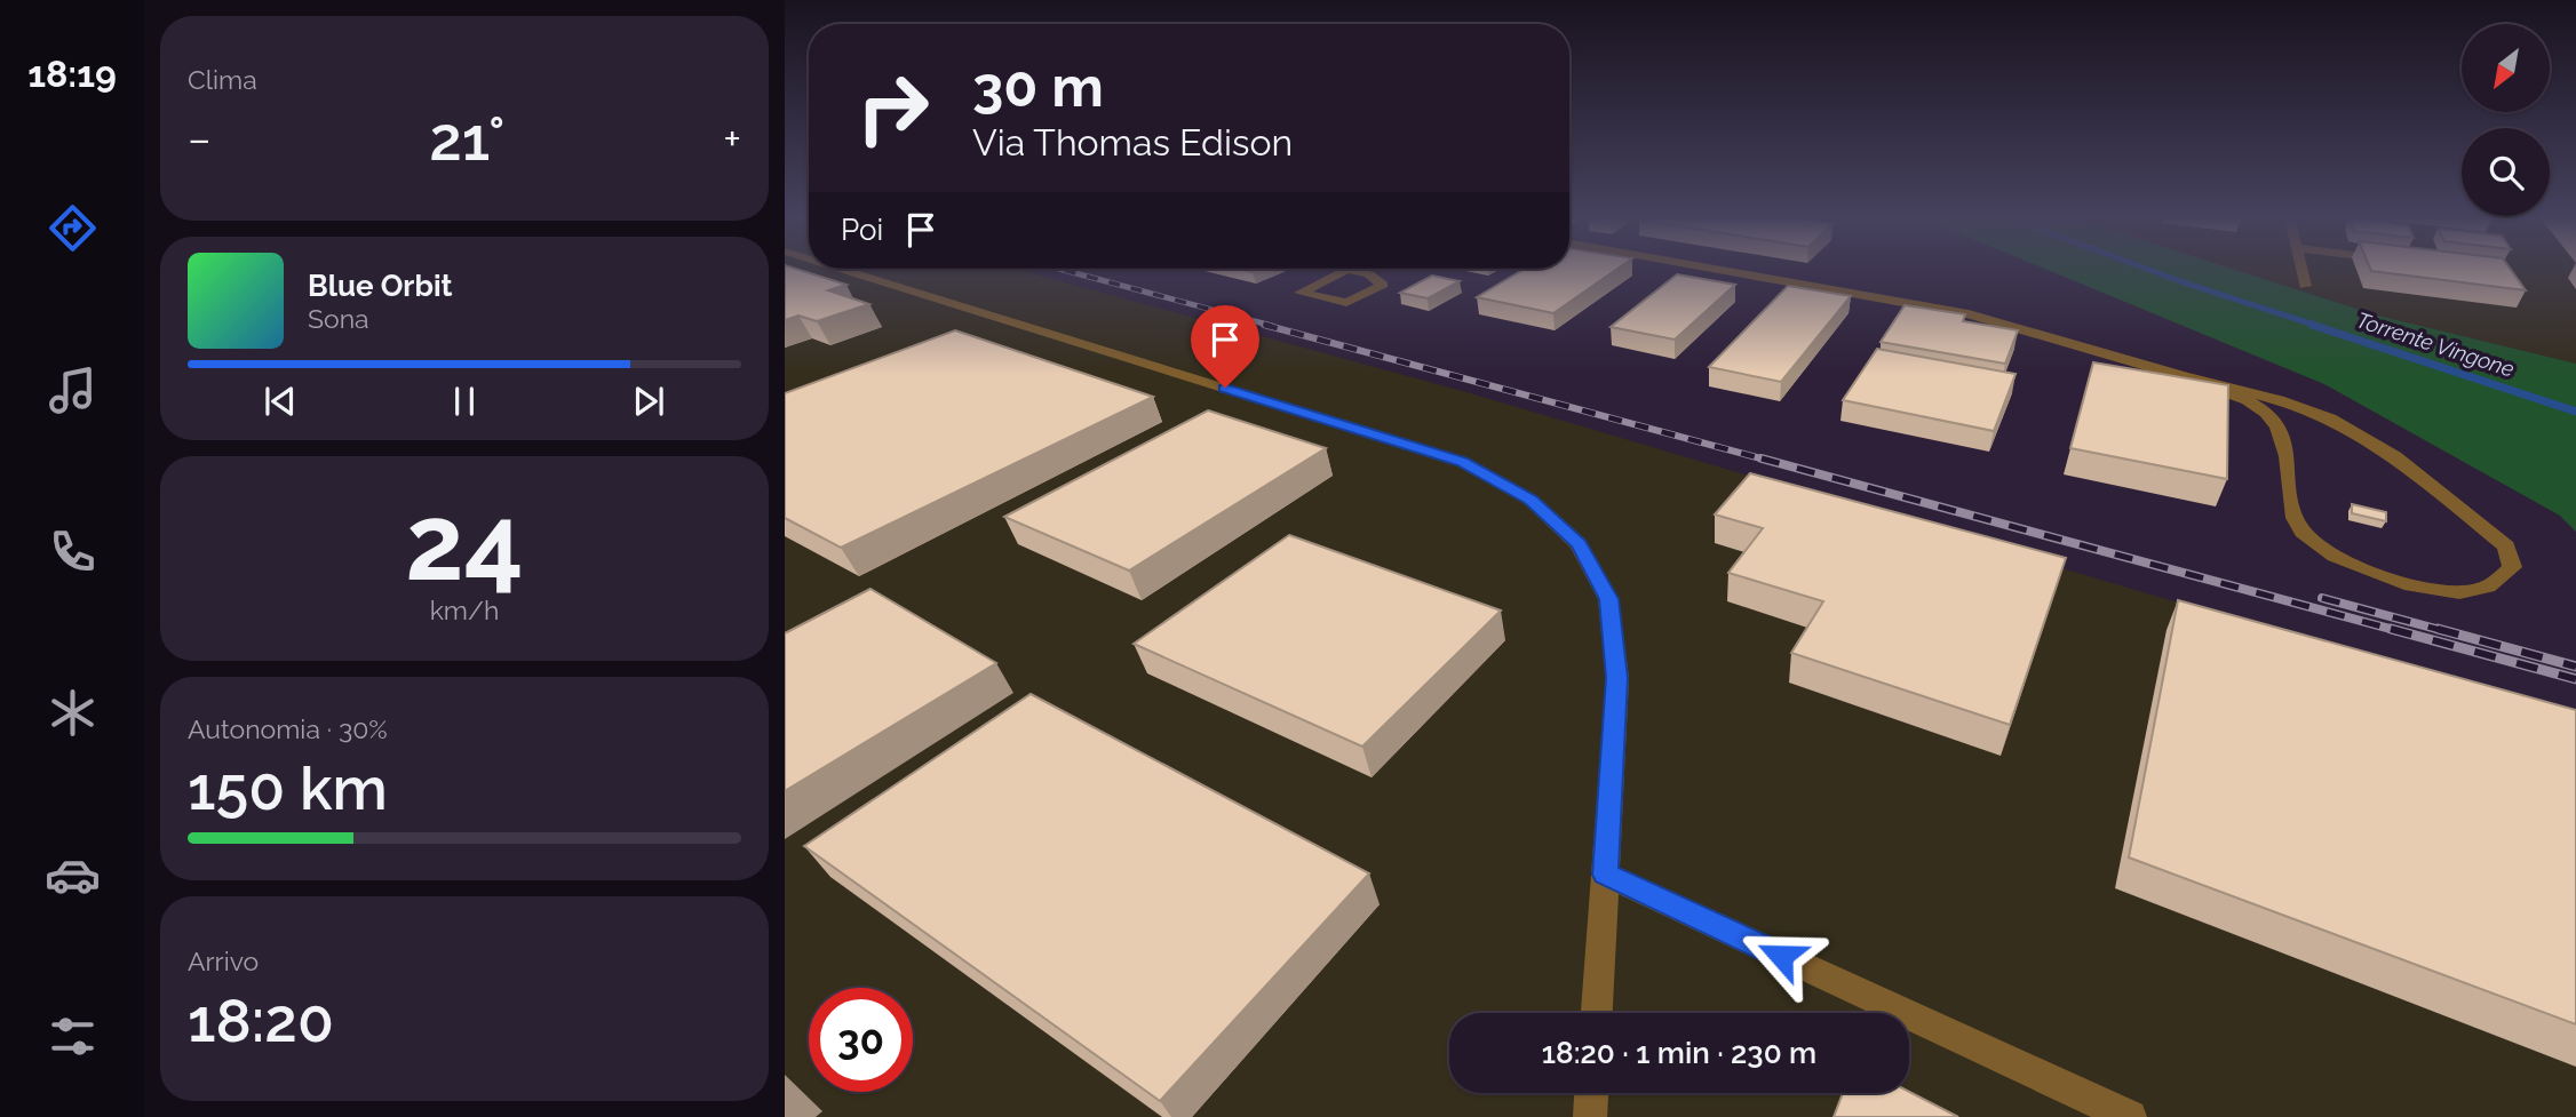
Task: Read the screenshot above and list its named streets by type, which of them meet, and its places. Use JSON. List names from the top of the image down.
{
  "water": ["Torrente Vingone"],
  "north": "bottom left",
  "page": {
    "tabs": "18:19",
    "tile": [
      "Clima",
      ["24", "km/h"],
      ["Autonomia · 30%", "150 km"],
      ["Arrivo", "18:20"]
    ],
    "turn": ["30 m", "Via Thomas Edison"],
    "heat": ["−", "21°", "+"],
    "then": "Poi",
    "song": ["Blue Orbit", "Sona"],
    "limit": "30",
    "trip": "18:20 · 1 min · 230 m"
  }
}
